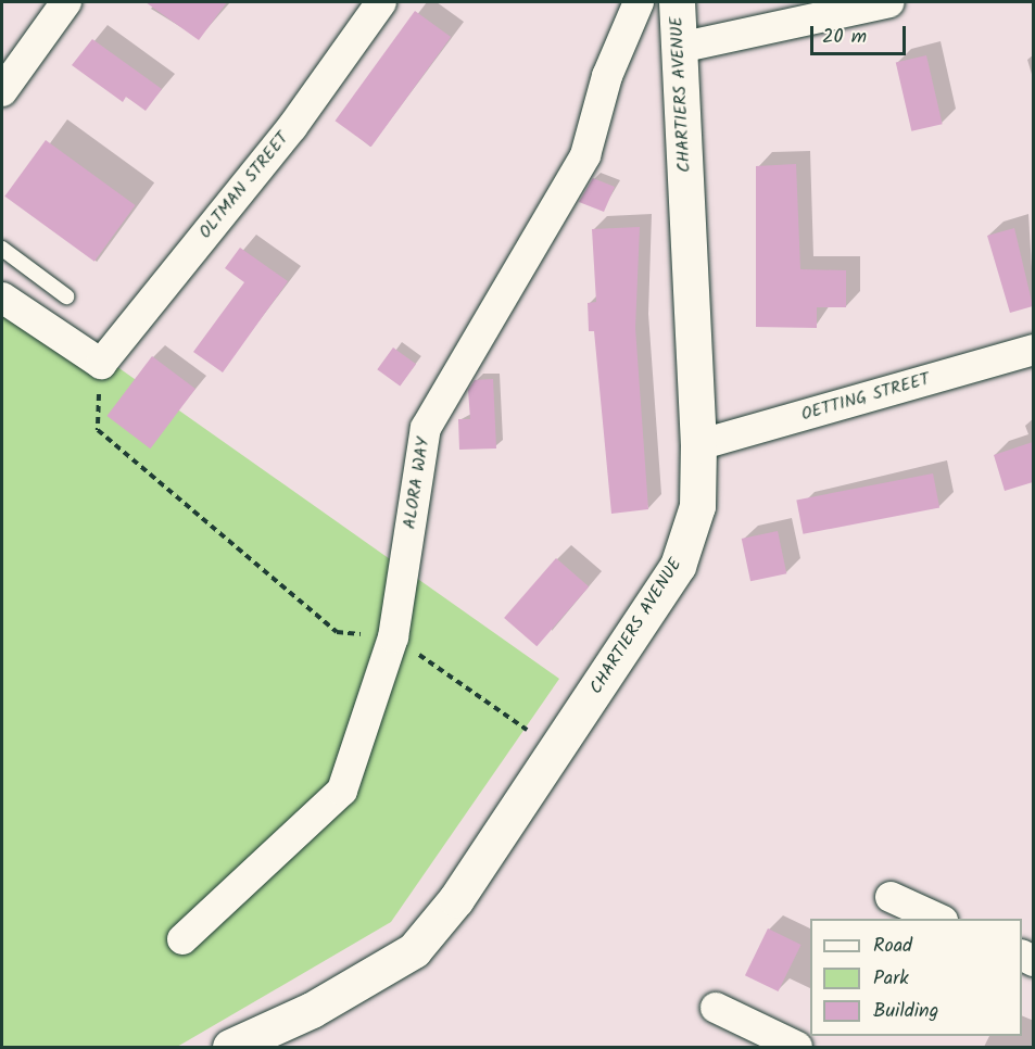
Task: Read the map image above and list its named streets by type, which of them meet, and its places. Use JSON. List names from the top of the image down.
{
  "streets": {
    "street": [
      "CHARTIERS AVENUE",
      "OLTMAN STREET",
      "OETTING STREET",
      "ALORA WAY"
    ]
  },
  "crossings": [
    ["CHARTIERS AVENUE", "OETTING STREET"]
  ],
  "legend": ["Road", "Park", "Building"],
  "scale_bar": "20 m"
}
